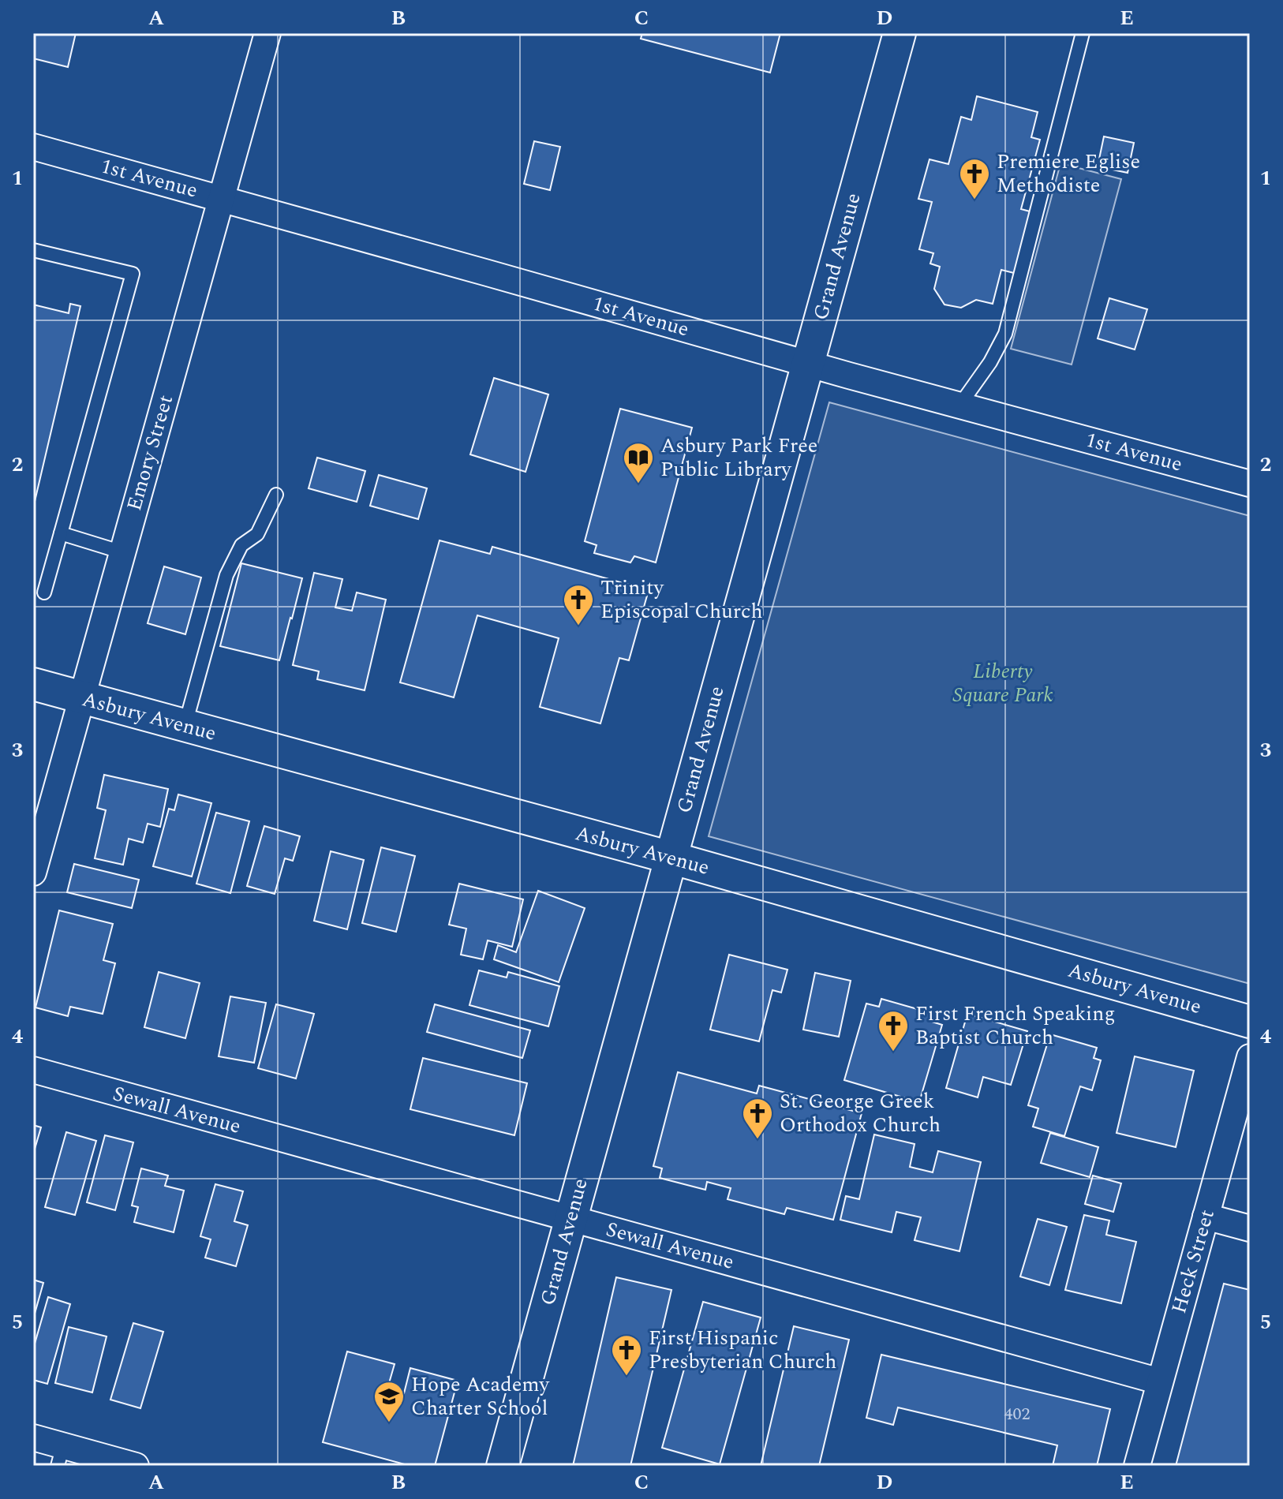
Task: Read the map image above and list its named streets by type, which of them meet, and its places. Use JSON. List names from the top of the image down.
{
  "streets": {
    "street": [
      "1st Avenue",
      "Grand Avenue",
      "Emory Street",
      "Asbury Avenue",
      "Sewall Avenue",
      "Heck Street"
    ]
  },
  "crossings": [
    ["1st Avenue", "Grand Avenue"],
    ["1st Avenue", "Emory Street"],
    ["Grand Avenue", "Asbury Avenue"],
    ["Grand Avenue", "Sewall Avenue"],
    ["Emory Street", "Asbury Avenue"],
    ["Sewall Avenue", "Heck Street"]
  ],
  "parks": ["Liberty Square Park"],
  "places": {
    "church": [
      "Premiere Eglise Methodiste",
      "Trinity Episcopal Church",
      "First French Speaking Baptist Church",
      "St. George Greek Orthodox Church",
      "First Hispanic Presbyterian Church"
    ],
    "library": ["Asbury Park Free Public Library"],
    "school or university": ["Hope Academy Charter School"]
  },
  "house_numbers": ["402"],
  "grid": {
    "columns": [
      "A",
      "B",
      "C",
      "D",
      "E"
    ],
    "rows": [
      "1",
      "2",
      "3",
      "4",
      "5"
    ]
  }
}
